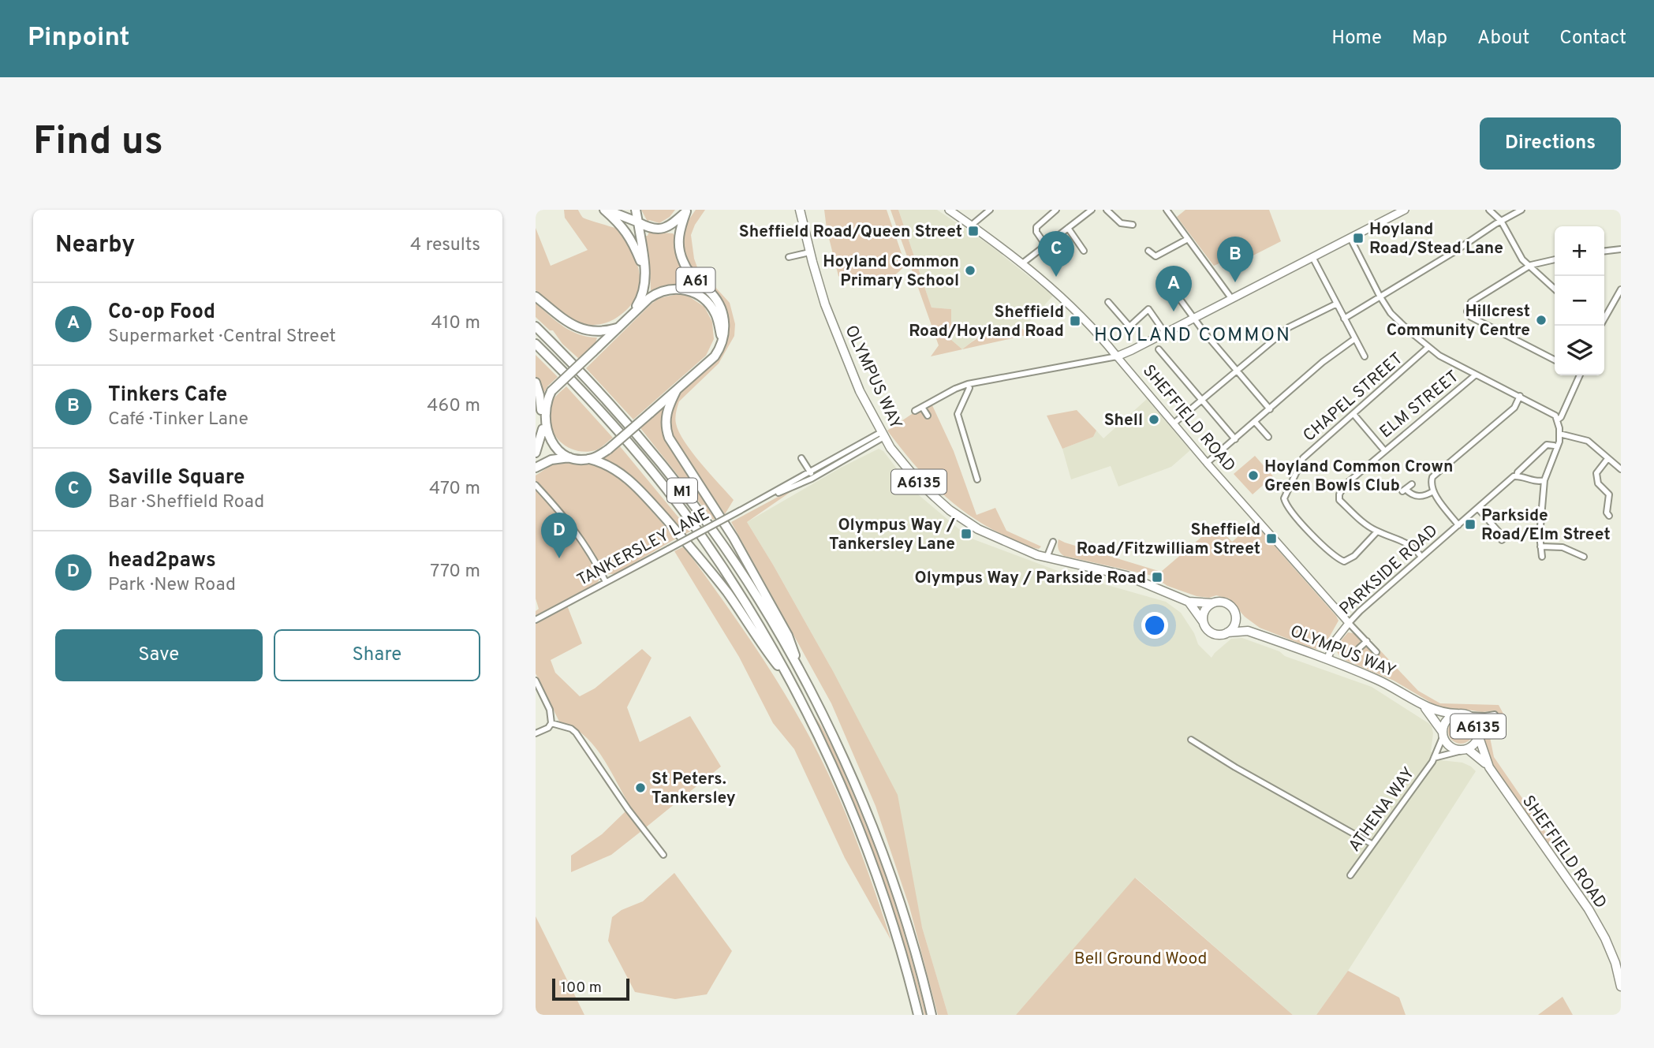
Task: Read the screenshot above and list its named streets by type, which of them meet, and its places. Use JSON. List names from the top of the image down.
{
  "streets": {
    "highway": ["A61", "M1"],
    "main road": ["OLYMPUS WAY", "SHEFFIELD ROAD", "A6135"],
    "street": [
      "CHAPEL STREET",
      "ELM STREET",
      "TANKERSLEY LANE",
      "PARKSIDE ROAD",
      "ATHENA WAY"
    ]
  },
  "crossings": [
    ["OLYMPUS WAY", "SHEFFIELD ROAD"],
    ["OLYMPUS WAY", "A6135"],
    ["OLYMPUS WAY", "TANKERSLEY LANE"],
    ["OLYMPUS WAY", "PARKSIDE ROAD"],
    ["OLYMPUS WAY", "ATHENA WAY"],
    ["CHAPEL STREET", "ELM STREET"],
    ["ELM STREET", "PARKSIDE ROAD"],
    ["SHEFFIELD ROAD", "A6135"],
    ["SHEFFIELD ROAD", "PARKSIDE ROAD"],
    ["SHEFFIELD ROAD", "ATHENA WAY"],
    ["A6135", "ATHENA WAY"]
  ],
  "districts": ["HOYLAND COMMON"],
  "parks": ["Bell Ground Wood"],
  "places": {
    "transit": [
      "Sheffield Road/Queen Street",
      "Hoyland Road/Stead Lane",
      "Sheffield Road/Hoyland Road",
      "Parkside Road/Elm Street",
      "Olympus Way / Tankersley Lane",
      "Sheffield Road/Fitzwilliam Street",
      "Olympus Way / Parkside Road"
    ],
    "other": [
      "Hoyland Common Primary School",
      "Hillcrest Community Centre",
      "Shell",
      "Hoyland Common Crown Green Bowls Club",
      "St Peters. Tankersley"
    ]
  },
  "scale_bar": "100 m",
  "page": {
    "header": "Pinpoint",
    "nav": [
      "Home",
      "Map",
      "About",
      "Contact"
    ],
    "buttons": [
      "Directions",
      ["Save", "Share"]
    ],
    "title": "Find us",
    "heading": ["Nearby", "4 results"],
    "map_buttons": ["+", "−"],
    "pins": [
      "C",
      "B",
      "A",
      "D"
    ],
    "list": [
      {
        "mark": "A",
        "name": "Co-op Food",
        "note": "Supermarket · Central Street",
        "value": "410 m"
      },
      {
        "mark": "B",
        "name": "Tinkers Cafe",
        "note": "Café · Tinker Lane",
        "value": "460 m"
      },
      {
        "mark": "C",
        "name": "Saville Square",
        "note": "Bar · Sheffield Road",
        "value": "470 m"
      },
      {
        "mark": "D",
        "name": "head2paws",
        "note": "Park · New Road",
        "value": "770 m"
      }
    ],
    "scale": "100 m"
  }
}
